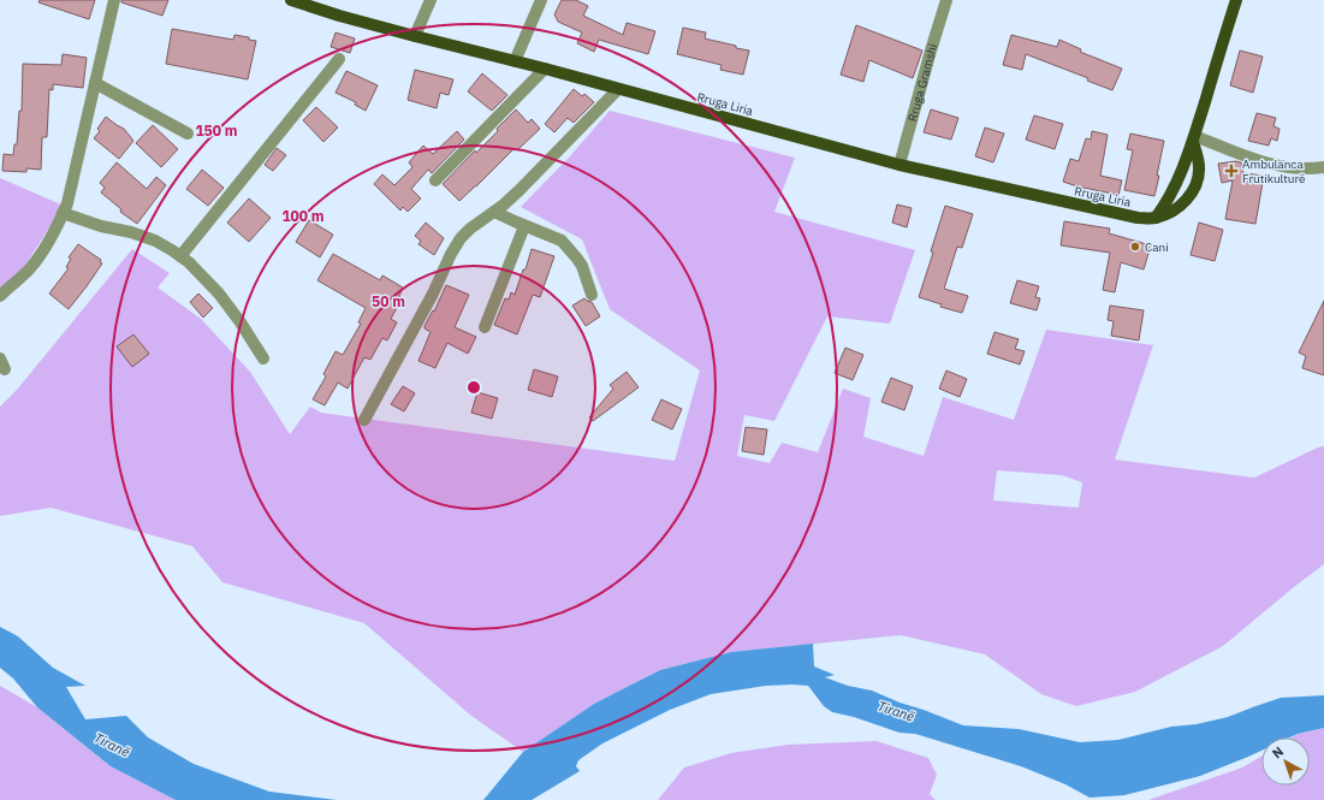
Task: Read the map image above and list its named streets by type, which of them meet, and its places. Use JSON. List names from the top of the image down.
{
  "streets": {
    "main road": ["Rruga Liria"],
    "street": ["Rruga Gramshi"]
  },
  "crossings": [
    ["Rruga Gramshi", "Rruga Liria"]
  ],
  "water": ["Tiranë"],
  "places": {
    "health": ["Ambulanca Frutikulturë"],
    "other": ["Cani"]
  },
  "north": "top left",
  "rings": ["150 m", "100 m", "50 m"]
}
